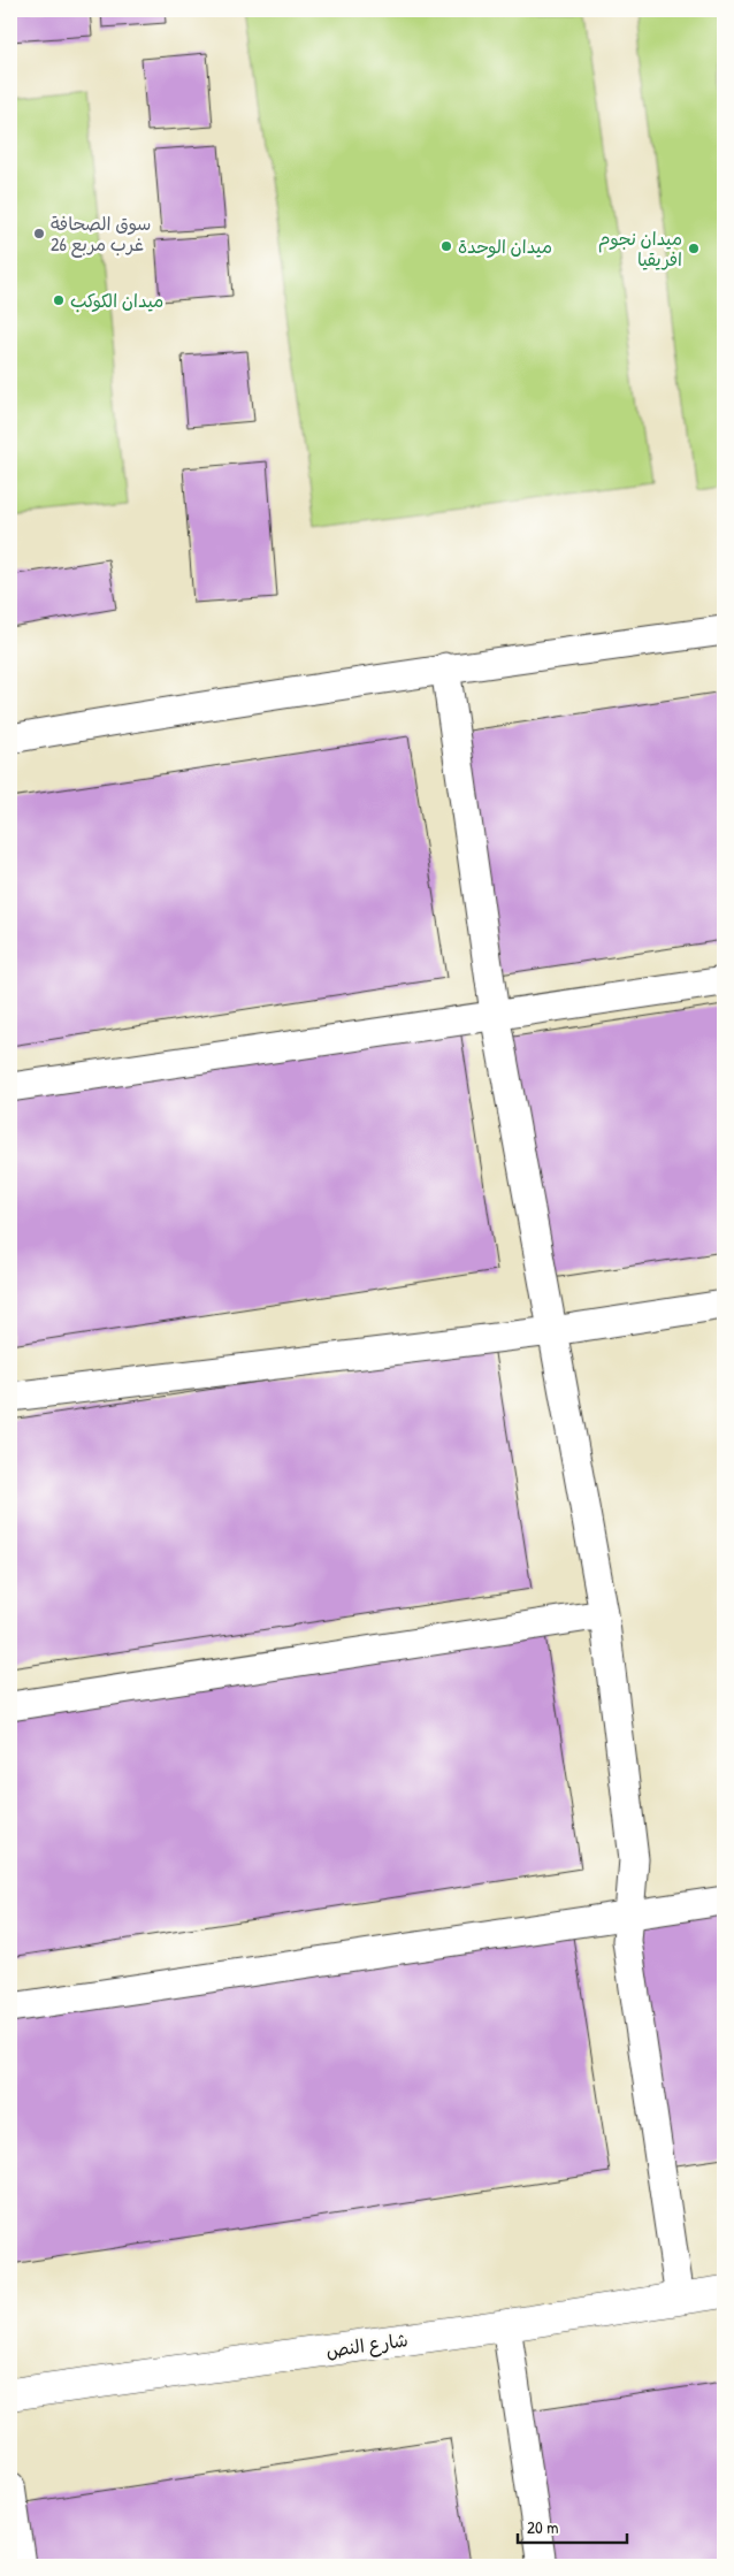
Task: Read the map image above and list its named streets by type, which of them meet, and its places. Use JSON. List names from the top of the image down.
{
  "streets": {
    "street": ["شارع النص"]
  },
  "places": [
    "سوق الصحافة غرب مربع 26",
    "ميدان الوحدة",
    "ميدان نجوم افريقيا",
    "ميدان الكوكب"
  ],
  "scale_bar": "20 m"
}
